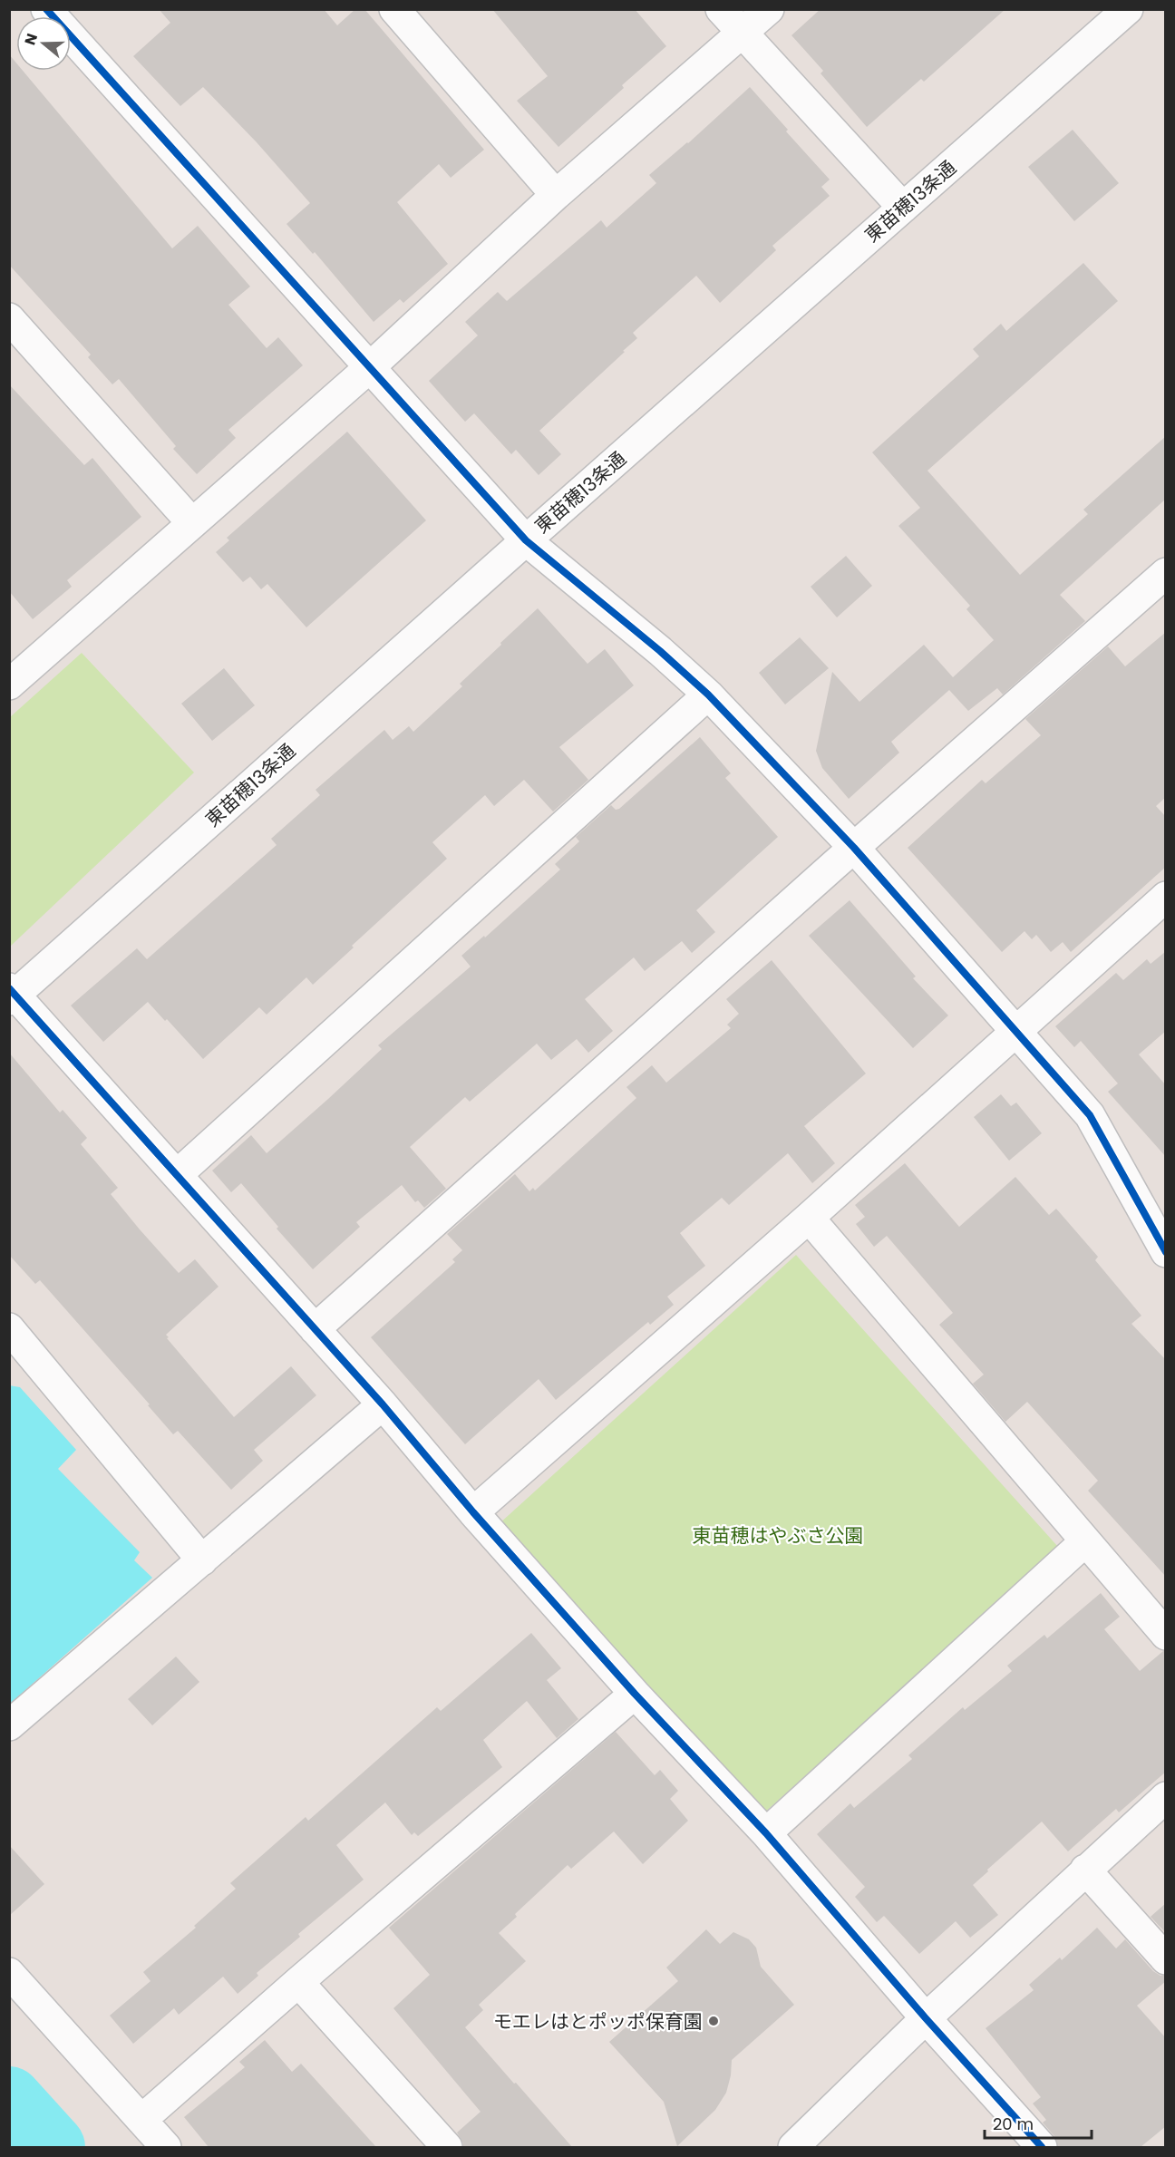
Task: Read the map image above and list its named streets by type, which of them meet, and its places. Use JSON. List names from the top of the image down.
{
  "streets": {
    "street": ["東苗穂13条通"]
  },
  "parks": ["東苗穂はやぶさ公園"],
  "places": ["モエレはとポッポ保育園"],
  "scale_bar": "20 m",
  "north": "left"
}
